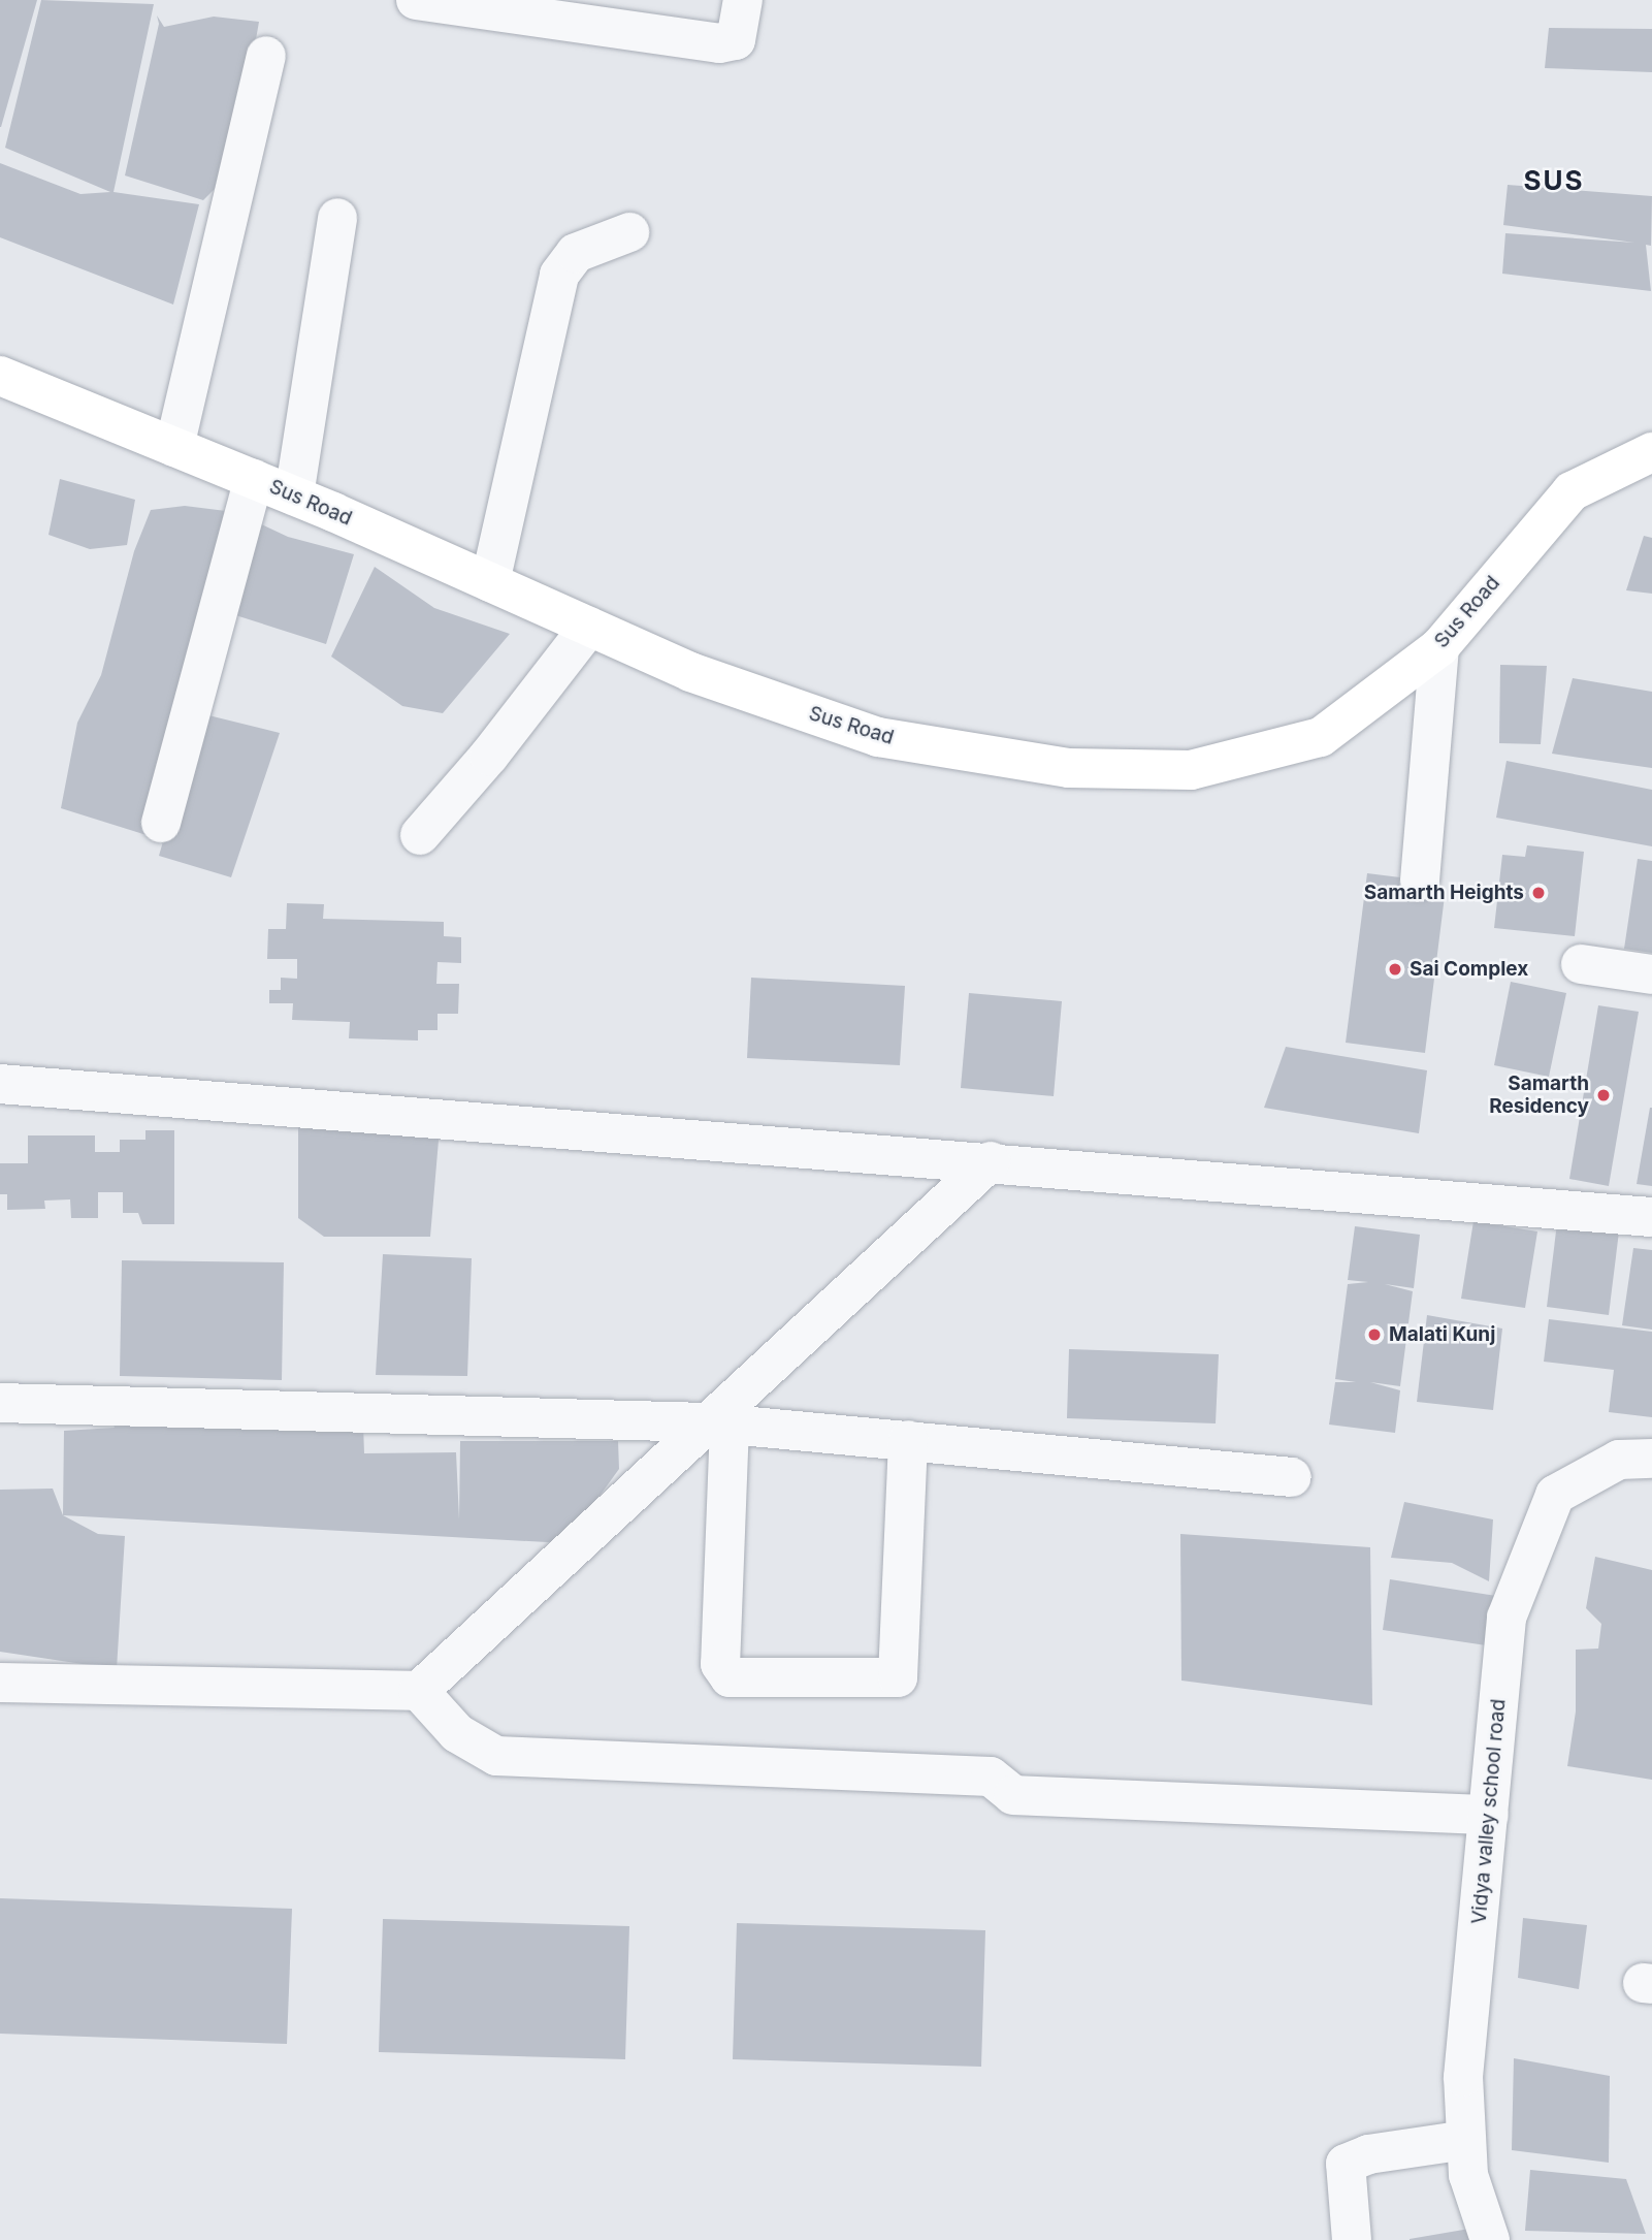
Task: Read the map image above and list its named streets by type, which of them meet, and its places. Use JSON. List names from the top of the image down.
{
  "streets": {
    "main road": ["Sus Road"],
    "street": ["Vidya valley school road"]
  },
  "districts": ["SUS"],
  "places": [
    "Samarth Heights",
    "Sai Complex",
    "Samarth Residency",
    "Malati Kunj"
  ]
}
